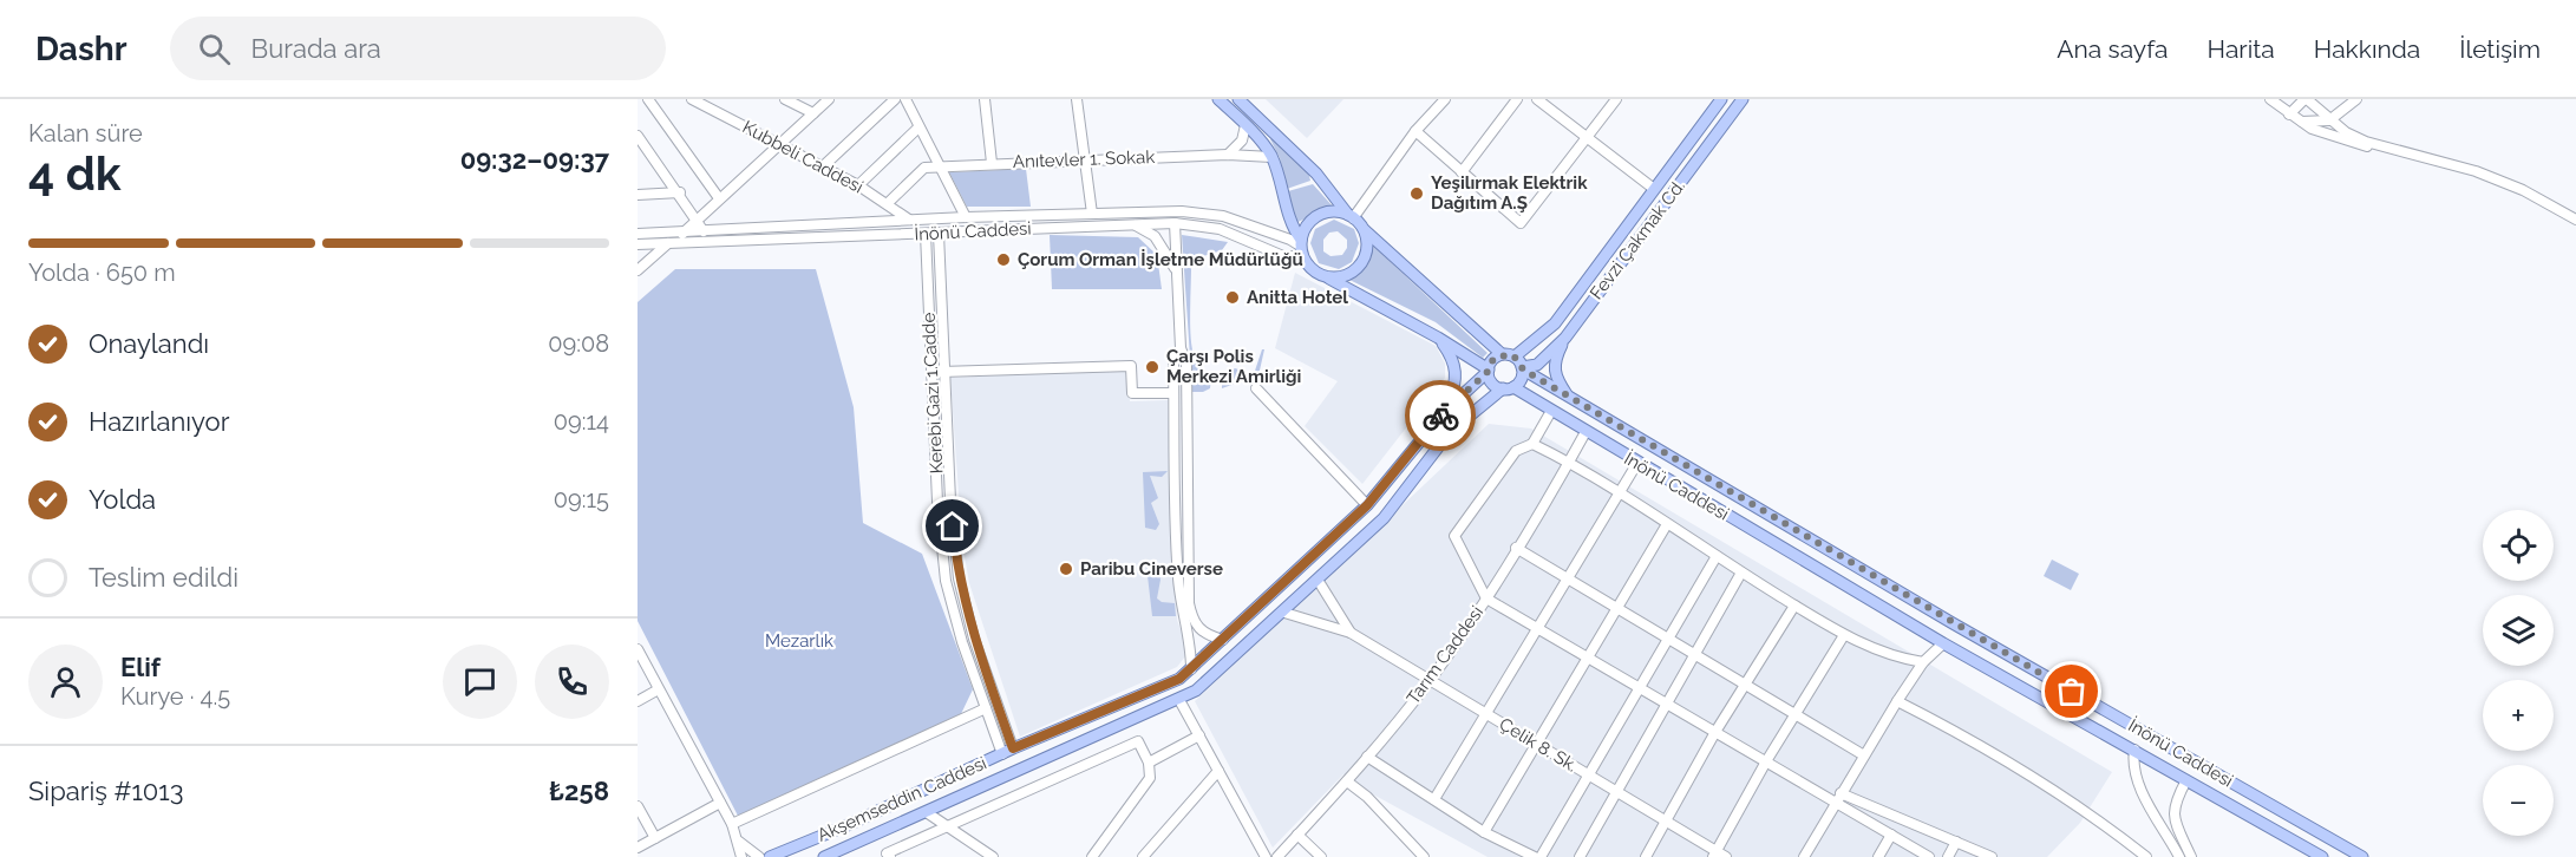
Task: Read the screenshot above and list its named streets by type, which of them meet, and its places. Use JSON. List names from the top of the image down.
{
  "streets": {
    "main road": ["İnönü Caddesi", "Fevzi Çakmak Cd.", "Akşemseddin Caddesi"],
    "street": [
      "Kubbeli Caddesi",
      "Anıtevler 1. Sokak",
      "Kerebi Gazi 1.Cadde",
      "Tarım Caddesi",
      "Çelik 8. Sk."
    ]
  },
  "crossings": [
    ["Kubbeli Caddesi", "İnönü Caddesi"],
    ["İnönü Caddesi", "Fevzi Çakmak Cd."],
    ["İnönü Caddesi", "Kerebi Gazi 1.Cadde"],
    ["İnönü Caddesi", "Tarım Caddesi"],
    ["İnönü Caddesi", "Akşemseddin Caddesi"],
    ["Fevzi Çakmak Cd.", "Akşemseddin Caddesi"],
    ["Kerebi Gazi 1.Cadde", "Akşemseddin Caddesi"],
    ["Tarım Caddesi", "Çelik 8. Sk."]
  ],
  "parks": ["Mezarlık"],
  "places": [
    "Yeşilırmak Elektrik Dağıtım A.Ş",
    "Çorum Orman İşletme Müdürlüğü",
    "Anitta Hotel",
    "Çarşı Polis Merkezi Amirliği",
    "Paribu Cineverse"
  ],
  "page": {
    "header": "Dashr",
    "search": "Burada ara",
    "nav": [
      "Ana sayfa",
      "Harita",
      "Hakkında",
      "İletişim"
    ],
    "heading": ["4 dk", "Kalan süre", "09:32–09:37"],
    "panel": [
      "Elif",
      "Kurye · 4.5",
      "Sipariş #1013",
      "₺258"
    ],
    "bar": "Yolda · 650 m",
    "list": [
      ["Onaylandı", "09:08"],
      ["Hazırlanıyor", "09:14"],
      ["Yolda", "09:15"],
      "Teslim edildi"
    ],
    "map_buttons": ["+", "−"]
  }
}
